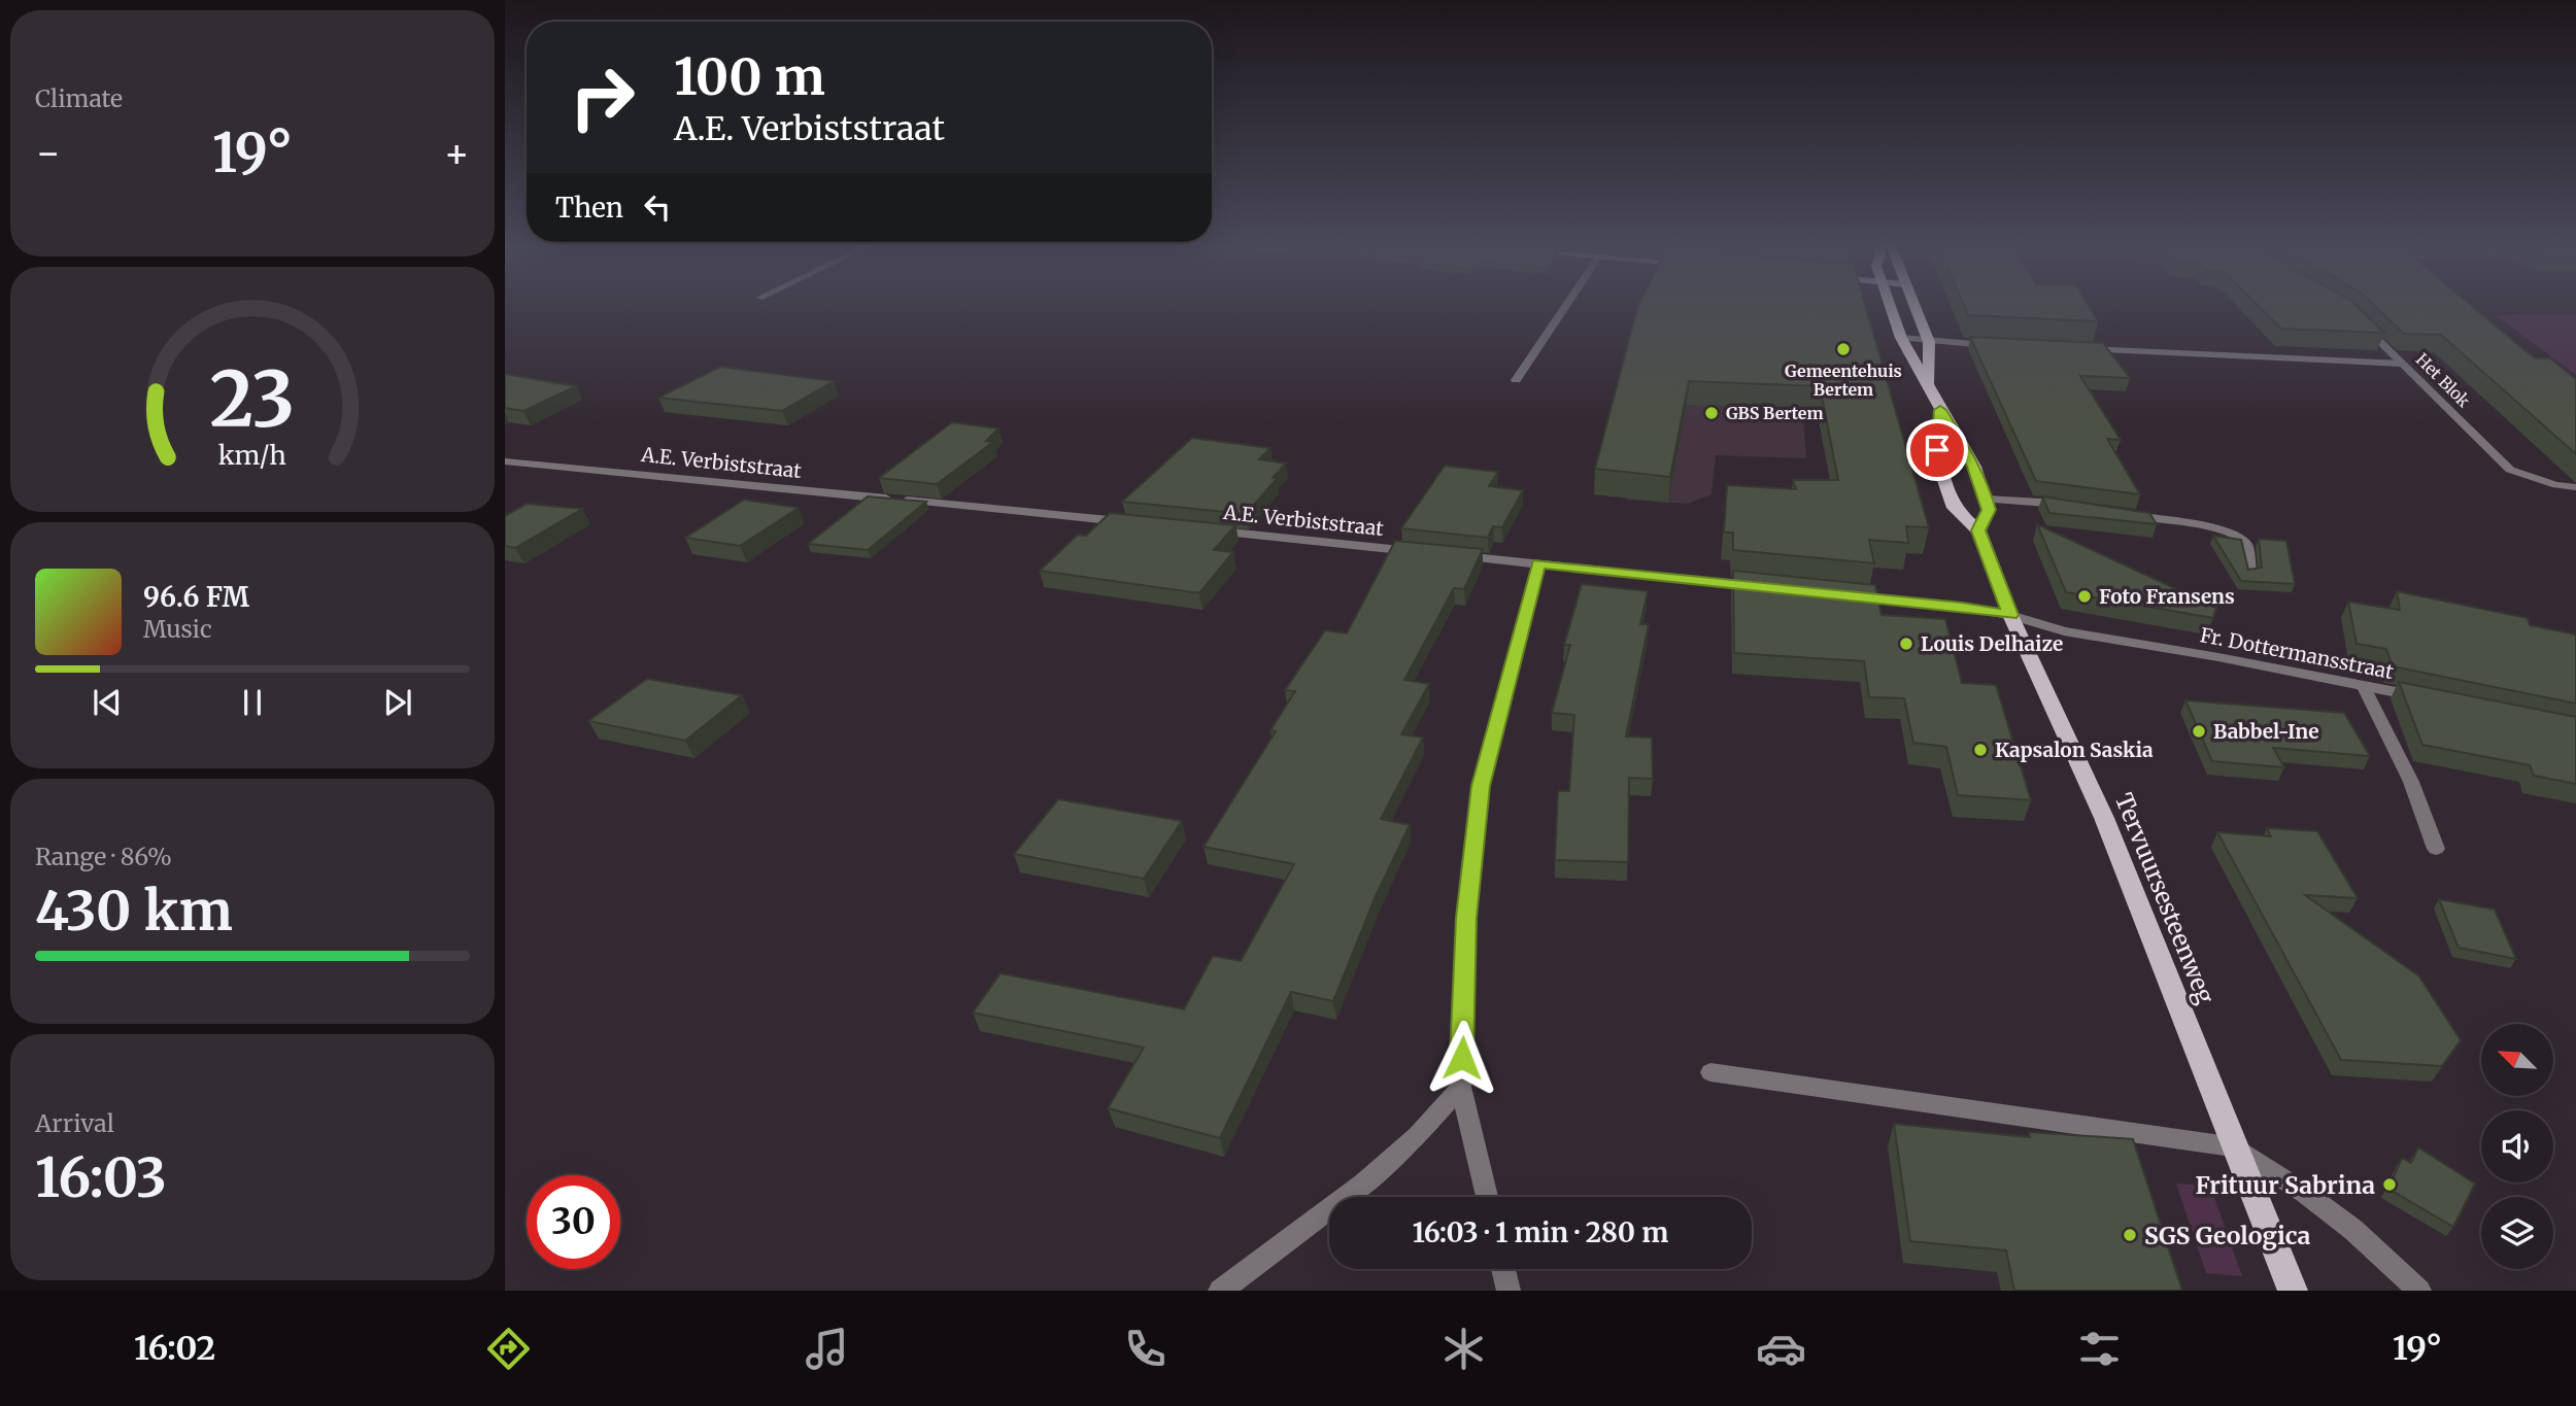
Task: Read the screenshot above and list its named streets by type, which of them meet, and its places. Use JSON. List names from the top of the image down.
{
  "streets": {
    "main road": ["Tervuursesteenweg"],
    "street": ["Het Blok", "A.E. Verbiststraat", "Fr. Dottermansstraat"]
  },
  "crossings": [
    ["Fr. Dottermansstraat", "Tervuursesteenweg"]
  ],
  "places": [
    "Gemeentehuis Bertem",
    "GBS Bertem",
    "Foto Fransens",
    "Louis Delhaize",
    "Babbel-Ine",
    "Kapsalon Saskia",
    "Frituur Sabrina",
    "SGS Geologica"
  ],
  "north": "top left",
  "page": {
    "tile": [
      "Climate",
      ["Range · 86%", "430 km"],
      ["Arrival", "16:03"]
    ],
    "turn": ["100 m", "A.E. Verbiststraat"],
    "heat": ["−", "19°", "+"],
    "then": "Then",
    "song": ["96.6 FM", "Music"],
    "limit": "30",
    "trip": "16:03 · 1 min · 280 m",
    "tabs": ["16:02", "19°"],
    "gauge": ["23", "km/h"]
  }
}
